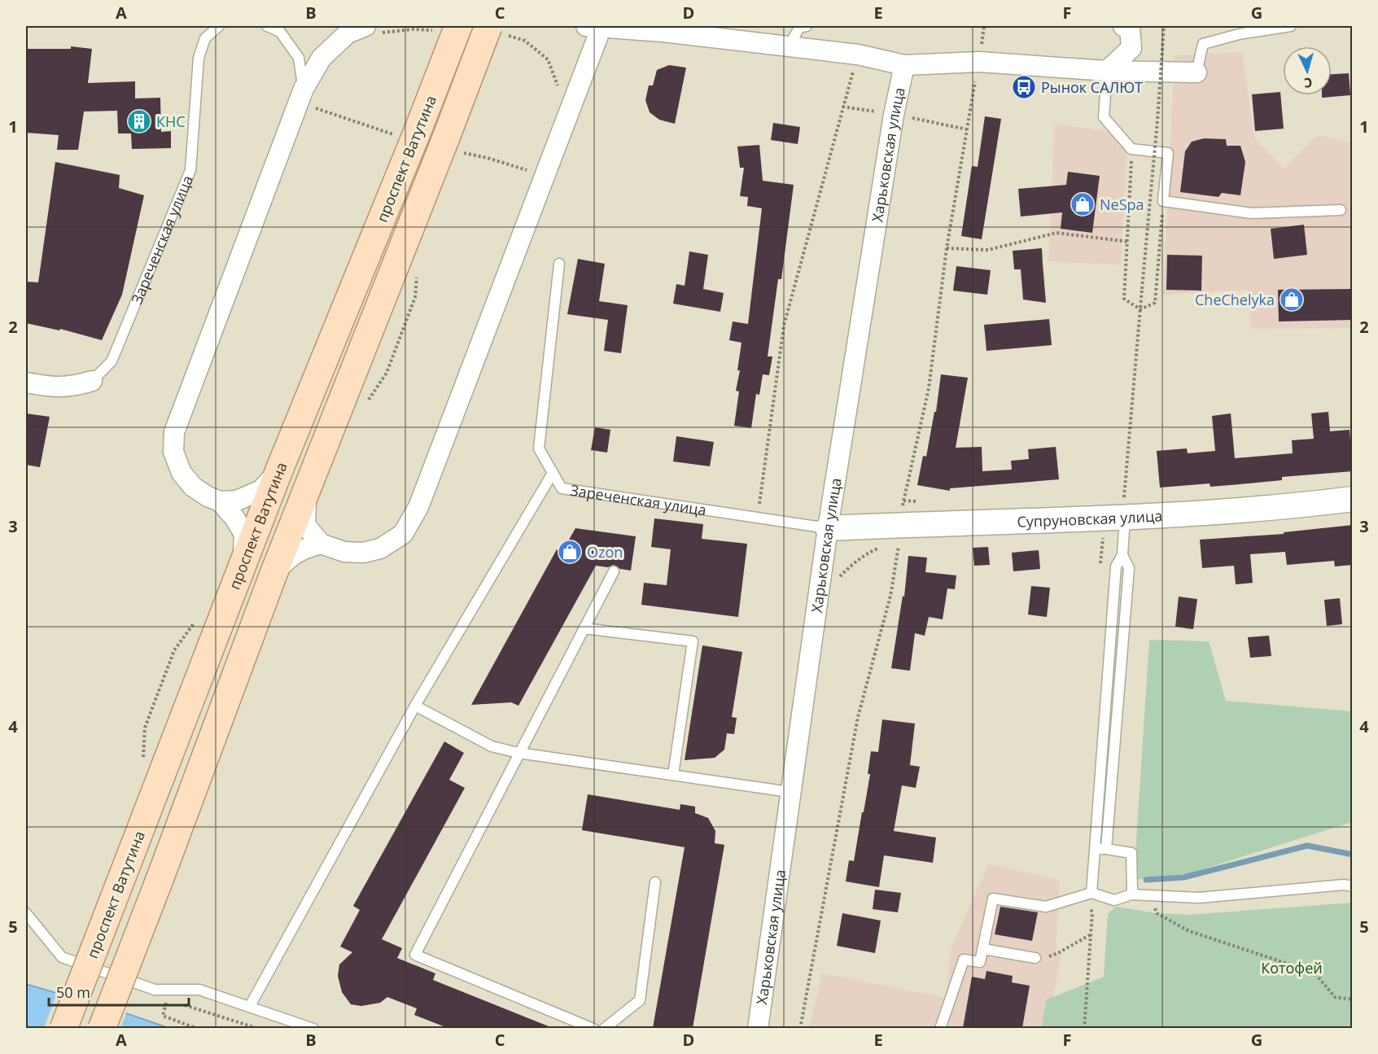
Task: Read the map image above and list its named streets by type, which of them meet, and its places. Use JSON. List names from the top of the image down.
{
  "streets": {
    "main road": ["проспект Ватутина"],
    "street": ["Харьковская улица", "Зареченская улица", "Супруновская улица"]
  },
  "crossings": [
    ["Харьковская улица", "Зареченская улица"],
    ["Харьковская улица", "Супруновская улица"],
    ["Зареченская улица", "Супруновская улица"]
  ],
  "parks": ["Котофей"],
  "places": {
    "bus stop": ["Рынок САЛЮТ"],
    "building": ["КНС"],
    "shop": ["NeSpa", "CheChelyka", "Ozon"]
  },
  "scale_bar": "50 m",
  "north": "bottom",
  "grid": {
    "columns": [
      "A",
      "B",
      "C",
      "D",
      "E",
      "F",
      "G"
    ],
    "rows": [
      "1",
      "2",
      "3",
      "4",
      "5"
    ]
  }
}
